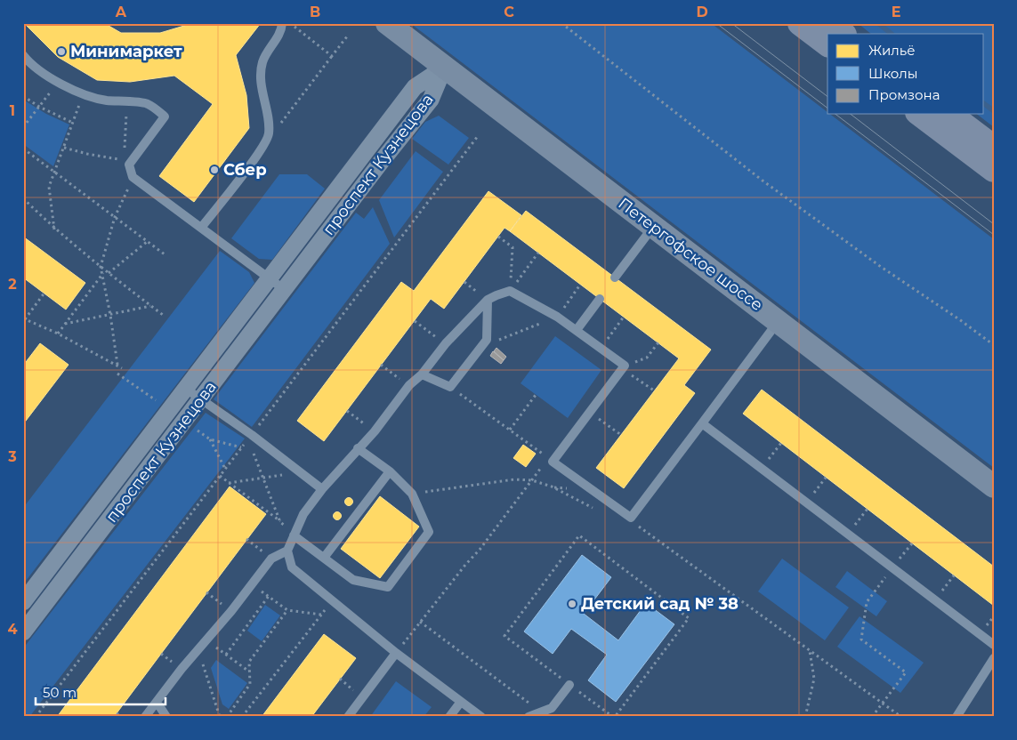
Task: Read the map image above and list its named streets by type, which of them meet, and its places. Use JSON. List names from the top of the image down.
{
  "streets": {
    "street": ["проспект Кузнецова", "Петергофское шоссе"]
  },
  "crossings": [
    ["проспект Кузнецова", "Петергофское шоссе"]
  ],
  "places": ["Минимаркет", "Сбер", "Детский сад № 38"],
  "legend": ["Жильё", "Школы", "Промзона"],
  "scale_bar": "50 m",
  "grid": {
    "columns": [
      "A",
      "B",
      "C",
      "D",
      "E"
    ],
    "rows": [
      "1",
      "2",
      "3",
      "4"
    ]
  }
}
